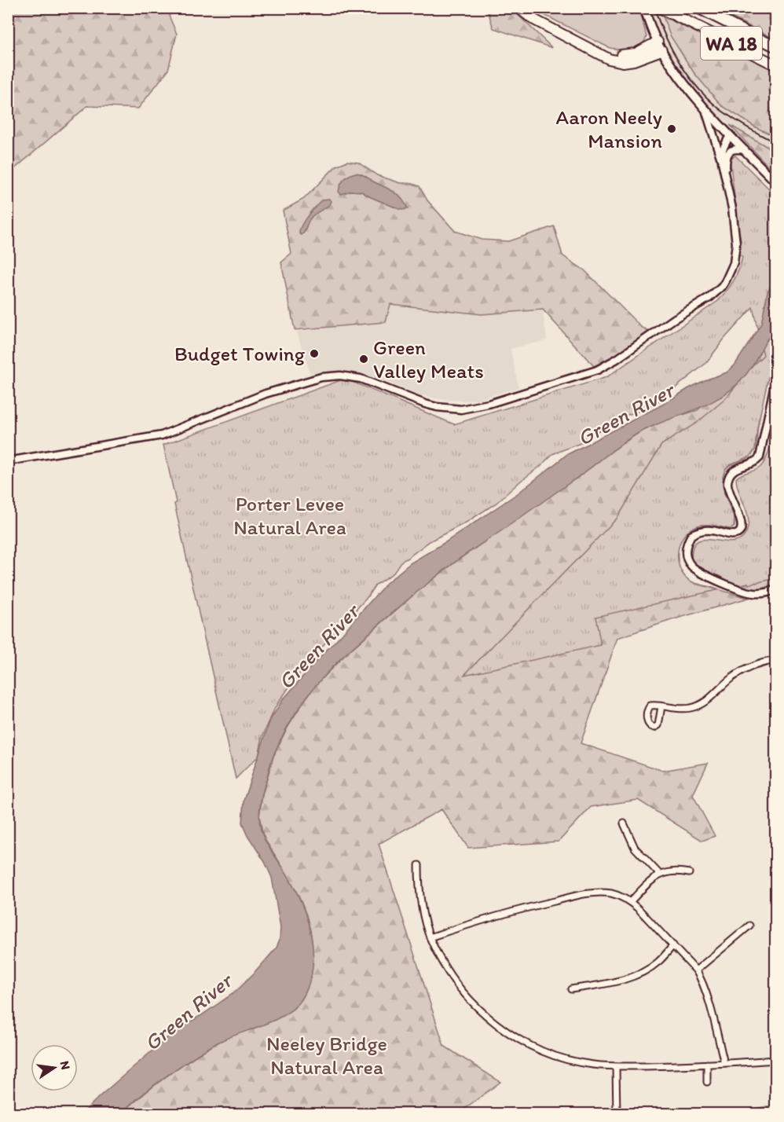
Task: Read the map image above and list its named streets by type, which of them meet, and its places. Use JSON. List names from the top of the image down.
{
  "streets": {
    "highway": ["WA 18"]
  },
  "water": ["Green River"],
  "parks": ["Porter Levee Natural Area", "Neeley Bridge Natural Area"],
  "places": ["Aaron Neely Mansion", "Budget Towing", "Green Valley Meats"],
  "north": "right"
}
